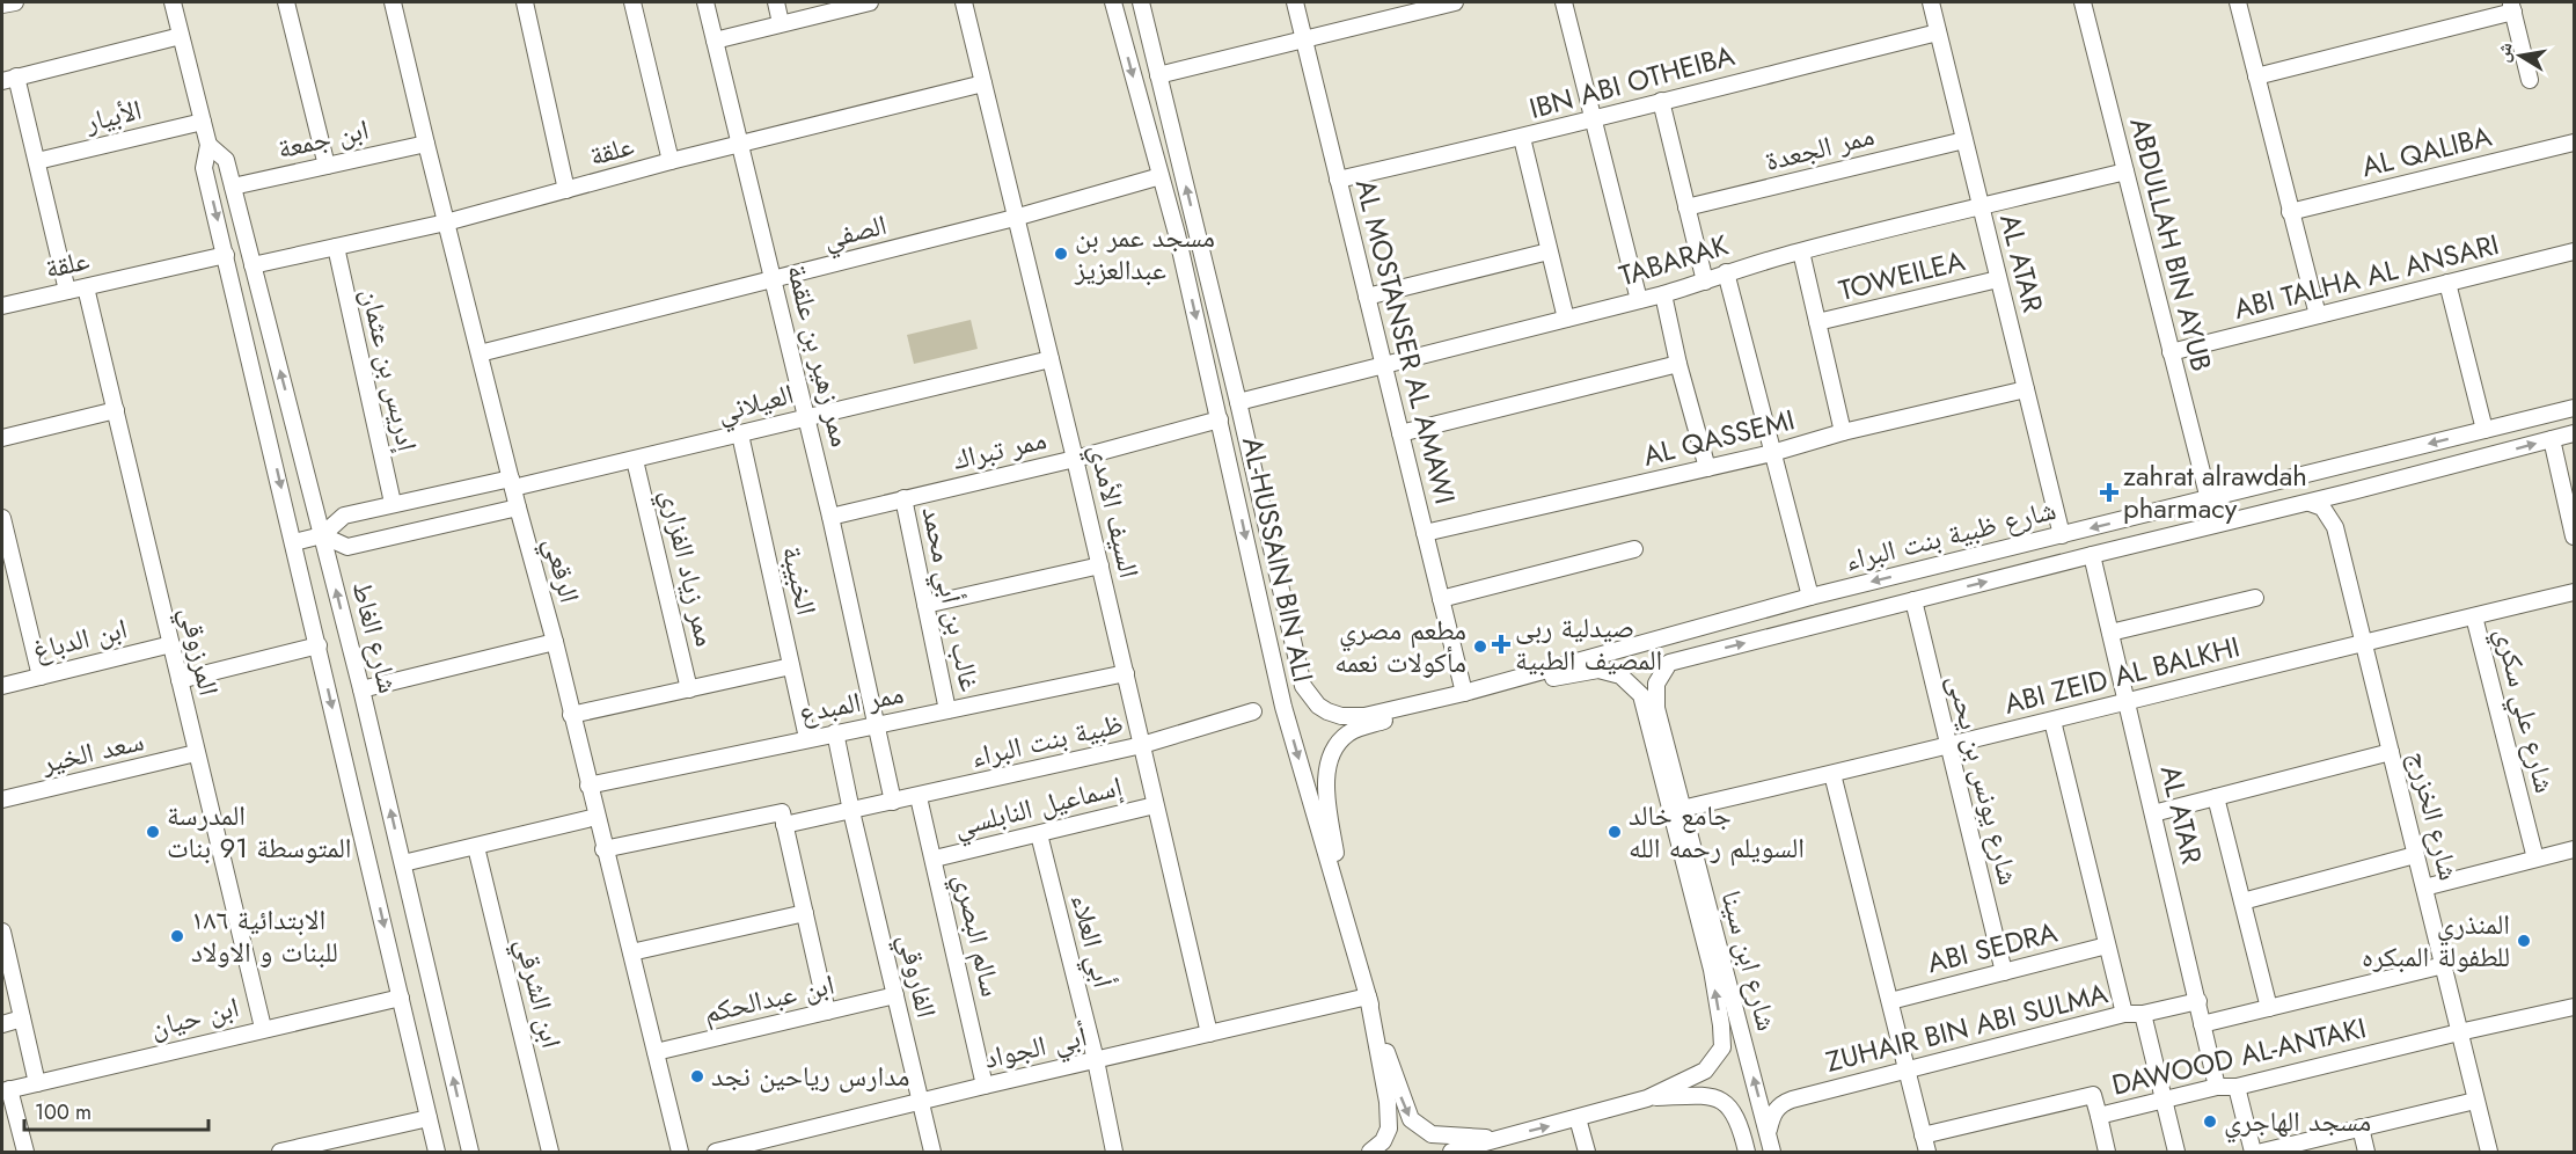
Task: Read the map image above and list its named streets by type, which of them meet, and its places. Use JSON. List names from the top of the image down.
{
  "streets": {
    "street": [
      "IBN ABI OTHEIBA",
      "الأبيار",
      "ابن جمعة",
      "ممر الجعدة",
      "علقة",
      "AL QALIBA",
      "الصفي",
      "ABDULLAH BIN AYUB",
      "TABARAK",
      "AL ATAR",
      "TOWEILEA",
      "ABI TALHA AL ANSARI",
      "AL MOSTANSER AL AMAWI",
      "ممر زهير بن علقمة",
      "إدريس بن عثمان",
      "العيلاني",
      "AL QASSEMI",
      "ممر تبراك",
      "السيف الأمدي",
      "شارع ظبية بنت البراء",
      "AL-HUSSAIN BIN ALI",
      "ممر زياد الفزاري",
      "الرقعي",
      "الخبيبة",
      "غالب بن أبي محمد",
      "شارع الغاط",
      "ابن الدباغ",
      "المرزوقي",
      "ABI ZEID AL BALKHI",
      "ممر المبدع",
      "شارع علي سكري",
      "ظبية بنت البراء",
      "سعد الخير",
      "شارع يونس بن يحىى",
      "إسماعيل النابلسي",
      "شارع الخزرج",
      "سالم البصري",
      "أبي العلاء",
      "ABI SEDRA",
      "شارع ابن سينا",
      "الفاروقي",
      "ابن الشرقي",
      "ابن عبدالحكم",
      "ابن حيان",
      "ZUHAIR BIN ABI SULMA",
      "أبي الجواد",
      "DAWOOD AL-ANTAKI"
    ]
  },
  "crossings": [
    ["IBN ABI OTHEIBA", "AL ATAR"],
    ["IBN ABI OTHEIBA", "AL MOSTANSER AL AMAWI"],
    ["الأبيار", "شارع الغاط"],
    ["ابن جمعة", "الرقعي"],
    ["ابن جمعة", "شارع الغاط"],
    ["ممر الجعدة", "AL ATAR"],
    ["علقة", "ممر زهير بن علقمة"],
    ["علقة", "إدريس بن عثمان"],
    ["علقة", "السيف الأمدي"],
    ["علقة", "الرقعي"],
    ["علقة", "شارع الغاط"],
    ["علقة", "المرزوقي"],
    ["الصفي", "ممر زهير بن علقمة"],
    ["الصفي", "السيف الأمدي"],
    ["الصفي", "AL-HUSSAIN BIN ALI"],
    ["الصفي", "الرقعي"],
    ["ABDULLAH BIN AYUB", "TABARAK"],
    ["ABDULLAH BIN AYUB", "ABI TALHA AL ANSARI"],
    ["ABDULLAH BIN AYUB", "شارع ظبية بنت البراء"],
    ["TABARAK", "AL ATAR"],
    ["TABARAK", "AL MOSTANSER AL AMAWI"],
    ["TABARAK", "AL-HUSSAIN BIN ALI"],
    ["AL ATAR", "TOWEILEA"],
    ["AL ATAR", "AL QASSEMI"],
    ["AL ATAR", "شارع ظبية بنت البراء"],
    ["AL ATAR", "ABI ZEID AL BALKHI"],
    ["AL ATAR", "ZUHAIR BIN ABI SULMA"],
    ["AL ATAR", "DAWOOD AL-ANTAKI"],
    ["AL MOSTANSER AL AMAWI", "AL QASSEMI"],
    ["AL MOSTANSER AL AMAWI", "شارع ظبية بنت البراء"],
    ["ممر زهير بن علقمة", "العيلاني"],
    ["ممر زهير بن علقمة", "ممر تبراك"],
    ["ممر زهير بن علقمة", "ممر المبدع"],
    ["ممر زهير بن علقمة", "ظبية بنت البراء"],
    ["إدريس بن عثمان", "العيلاني"],
    ["العيلاني", "السيف الأمدي"],
    ["العيلاني", "ممر زياد الفزاري"],
    ["العيلاني", "الرقعي"],
    ["العيلاني", "الخبيبة"],
    ["العيلاني", "شارع الغاط"],
    ["ممر تبراك", "السيف الأمدي"],
    ["ممر تبراك", "AL-HUSSAIN BIN ALI"],
    ["ممر تبراك", "غالب بن أبي محمد"],
    ["السيف الأمدي", "ممر المبدع"],
    ["السيف الأمدي", "ظبية بنت البراء"],
    ["السيف الأمدي", "إسماعيل النابلسي"],
    ["السيف الأمدي", "أبي الجواد"],
    ["شارع ظبية بنت البراء", "AL-HUSSAIN BIN ALI"],
    ["شارع ظبية بنت البراء", "شارع يونس بن يحىى"],
    ["شارع ظبية بنت البراء", "شارع ابن سينا"],
    ["AL-HUSSAIN BIN ALI", "أبي الجواد"],
    ["الرقعي", "ممر المبدع"],
    ["الرقعي", "ابن عبدالحكم"],
    ["الخبيبة", "ممر المبدع"],
    ["غالب بن أبي محمد", "ممر المبدع"],
    ["شارع الغاط", "ابن حيان"],
    ["ابن الدباغ", "المرزوقي"],
    ["المرزوقي", "سعد الخير"],
    ["المرزوقي", "ابن حيان"],
    ["ABI ZEID AL BALKHI", "شارع علي سكري"],
    ["ABI ZEID AL BALKHI", "شارع يونس بن يحىى"],
    ["ABI ZEID AL BALKHI", "شارع الخزرج"],
    ["ABI ZEID AL BALKHI", "شارع ابن سينا"],
    ["ممر المبدع", "الفاروقي"],
    ["ظبية بنت البراء", "سالم البصري"],
    ["ظبية بنت البراء", "الفاروقي"],
    ["شارع يونس بن يحىى", "ABI SEDRA"],
    ["إسماعيل النابلسي", "سالم البصري"],
    ["إسماعيل النابلسي", "أبي العلاء"],
    ["شارع الخزرج", "DAWOOD AL-ANTAKI"],
    ["سالم البصري", "أبي الجواد"],
    ["أبي العلاء", "أبي الجواد"],
    ["شارع ابن سينا", "ZUHAIR BIN ABI SULMA"],
    ["الفاروقي", "ابن عبدالحكم"],
    ["الفاروقي", "أبي الجواد"]
  ],
  "one_way": ["شارع ابن سينا"],
  "places": {
    "other": [
      "مسجد عمر بن عبدالعزيز",
      "مطعم مصري مأكولات نعمه",
      "المدرسة المتوسطة 91 بنات",
      "جامع خالد السويلم رحمه الله",
      "الابتدائية ١٨٦ للبنات و الاولاد",
      "المنذري للطفولة المبكره",
      "مدارس رياحين نجد",
      "مسجد الهاجري"
    ],
    "health": ["zahrat alrawdah pharmacy", "صيدلية ربى المصيف الطبية"]
  },
  "scale_bar": "100 m",
  "north": "left"
}
